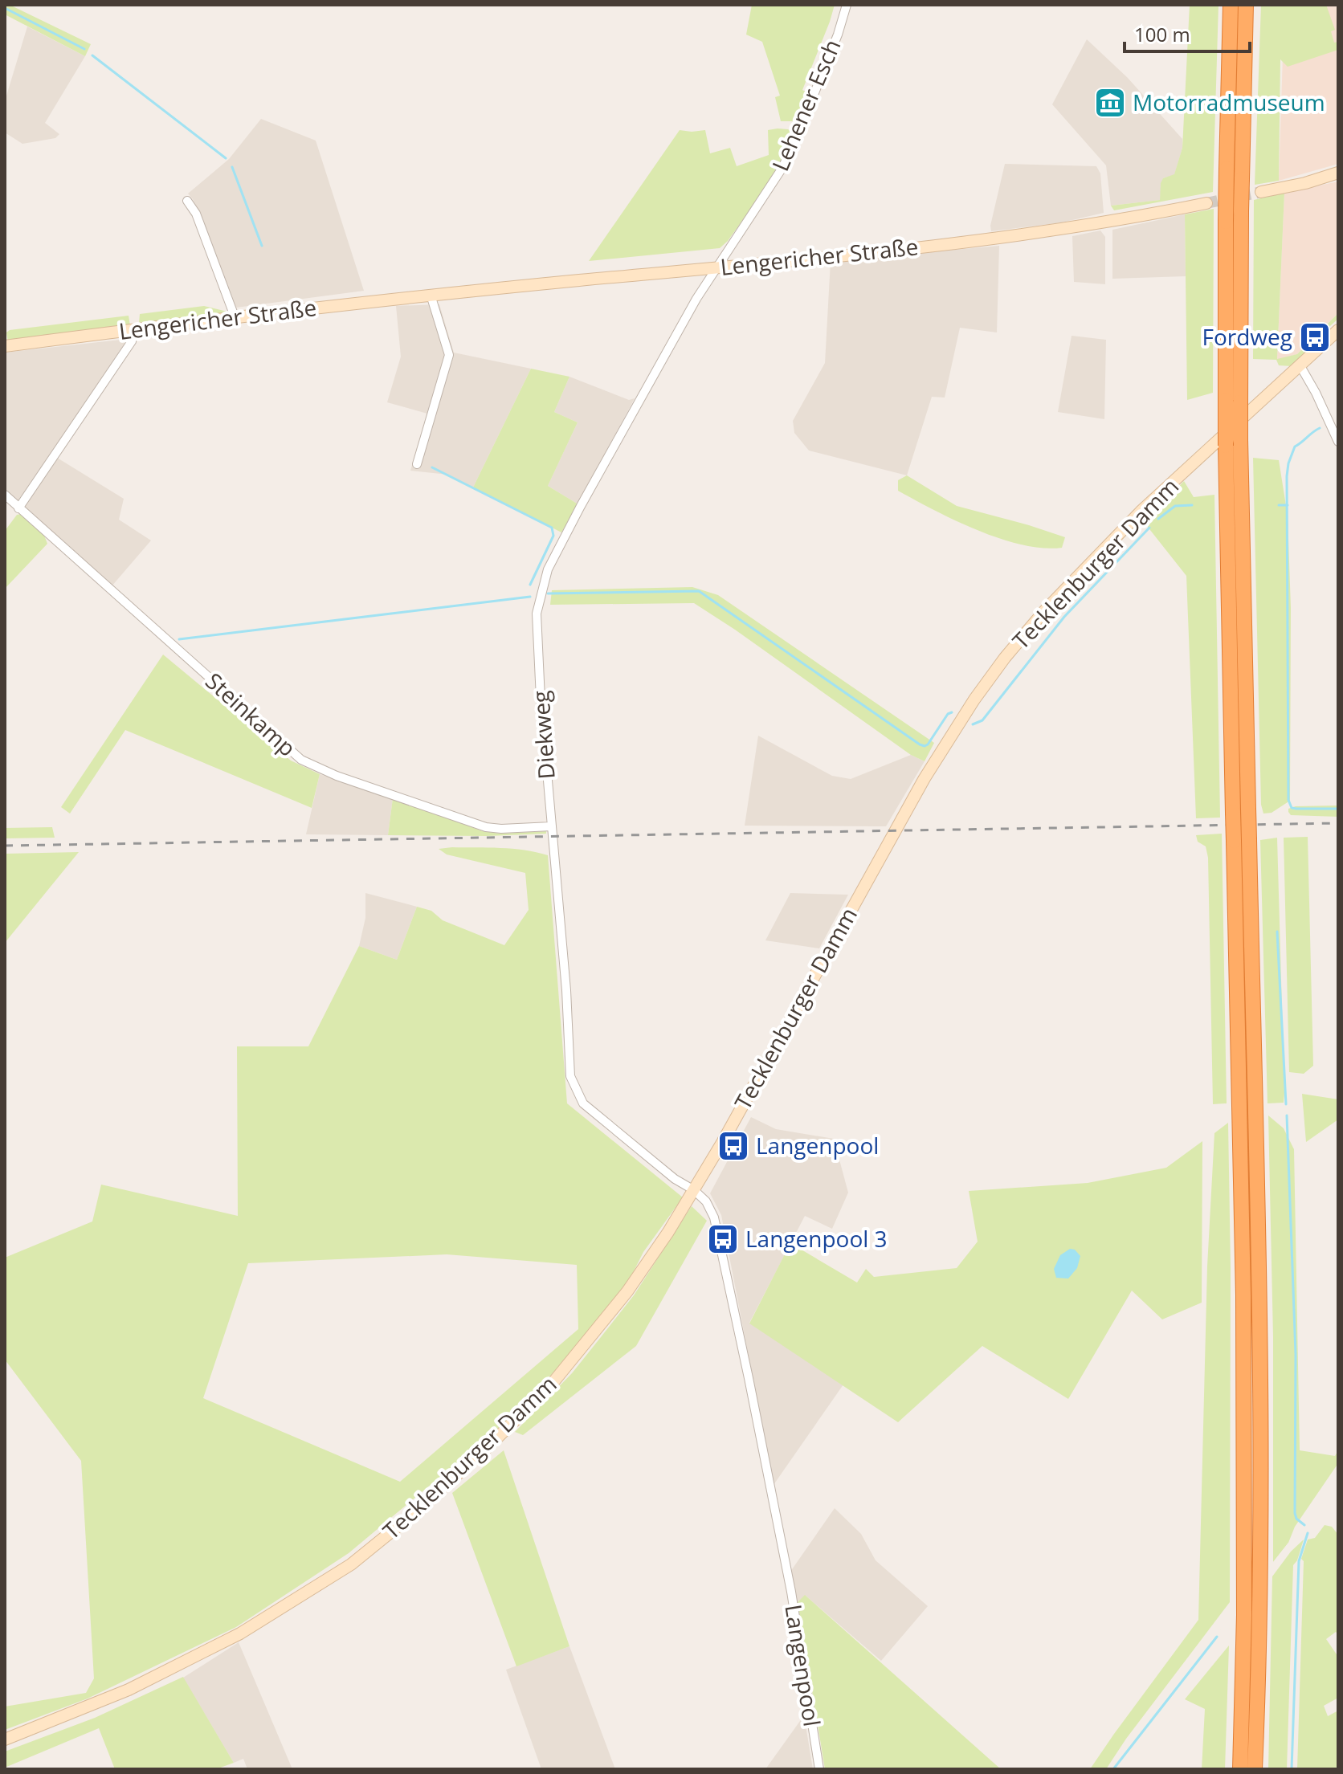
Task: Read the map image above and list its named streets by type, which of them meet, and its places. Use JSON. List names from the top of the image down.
{
  "streets": {
    "main road": ["Lengericher Straße", "Tecklenburger Damm"],
    "street": [
      "Lehener Esch",
      "Steinkamp",
      "Diekweg",
      "Langenpool"
    ]
  },
  "crossings": [
    ["Lehener Esch", "Lengericher Straße"],
    ["Lehener Esch", "Diekweg"],
    ["Lengericher Straße", "Diekweg"],
    ["Tecklenburger Damm", "Diekweg"],
    ["Tecklenburger Damm", "Langenpool"],
    ["Steinkamp", "Diekweg"],
    ["Diekweg", "Langenpool"]
  ],
  "places": {
    "museum": ["Motorradmuseum"],
    "bus stop": ["Fordweg", "Langenpool", "Langenpool 3"]
  },
  "scale_bar": "100 m"
}
